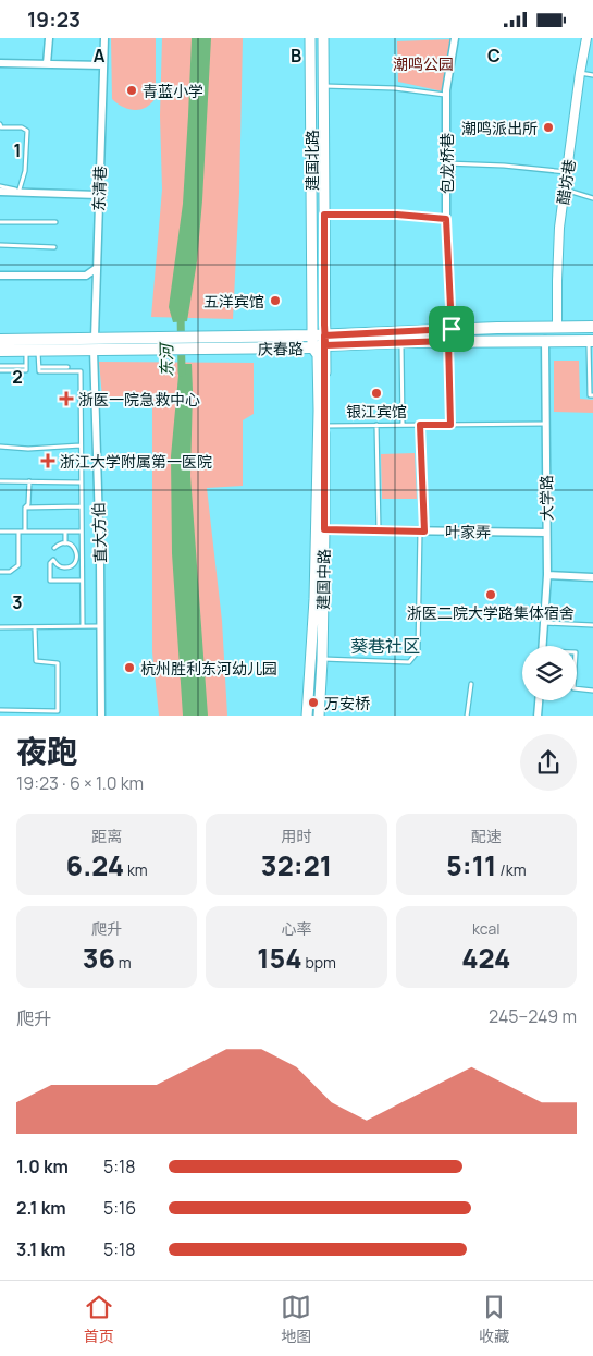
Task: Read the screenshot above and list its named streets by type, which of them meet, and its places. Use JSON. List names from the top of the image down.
{
  "streets": {
    "main road": ["建国北路", "庆春路", "建国中路"],
    "street": [
      "包龙桥巷",
      "醋坊巷",
      "东清巷",
      "大学路",
      "叶家弄",
      "直大方伯"
    ]
  },
  "crossings": [
    ["建国北路", "庆春路"],
    ["建国北路", "建国中路"],
    ["包龙桥巷", "庆春路"],
    ["醋坊巷", "庆春路"],
    ["东清巷", "庆春路"],
    ["庆春路", "大学路"],
    ["庆春路", "直大方伯"],
    ["庆春路", "建国中路"],
    ["大学路", "叶家弄"],
    ["叶家弄", "建国中路"]
  ],
  "districts": ["葵巷社区"],
  "water": ["东河"],
  "parks": ["潮鸣公园"],
  "places": {
    "other": [
      "青蓝小学",
      "潮鸣派出所",
      "五洋宾馆",
      "银江宾馆",
      "浙医二院大学路集体宿舍",
      "杭州胜利东河幼儿园",
      "万安桥"
    ],
    "health": ["浙医一院急救中心", "浙江大学附属第一医院"]
  },
  "page": {
    "status": "19:23",
    "heading": ["夜跑", "19:23 · 6 × 1.0 km"],
    "stats": [
      ["距离", "6.24 km"],
      ["用时", "32:21"],
      ["配速", "5:11 /km"],
      ["爬升", "36 m"],
      ["心率", "154 bpm"],
      ["kcal", "424"]
    ],
    "chart": ["爬升", "245–249 m"],
    "list": [
      {
        "name": "1.0 km",
        "note": "5:18"
      },
      {
        "name": "2.1 km",
        "note": "5:16"
      },
      {
        "name": "3.1 km",
        "note": "5:18"
      }
    ],
    "tabs": ["首页", "地图", "收藏"]
  },
  "grid": {
    "columns": ["A", "B", "C"],
    "rows": ["1", "2", "3"]
  }
}
